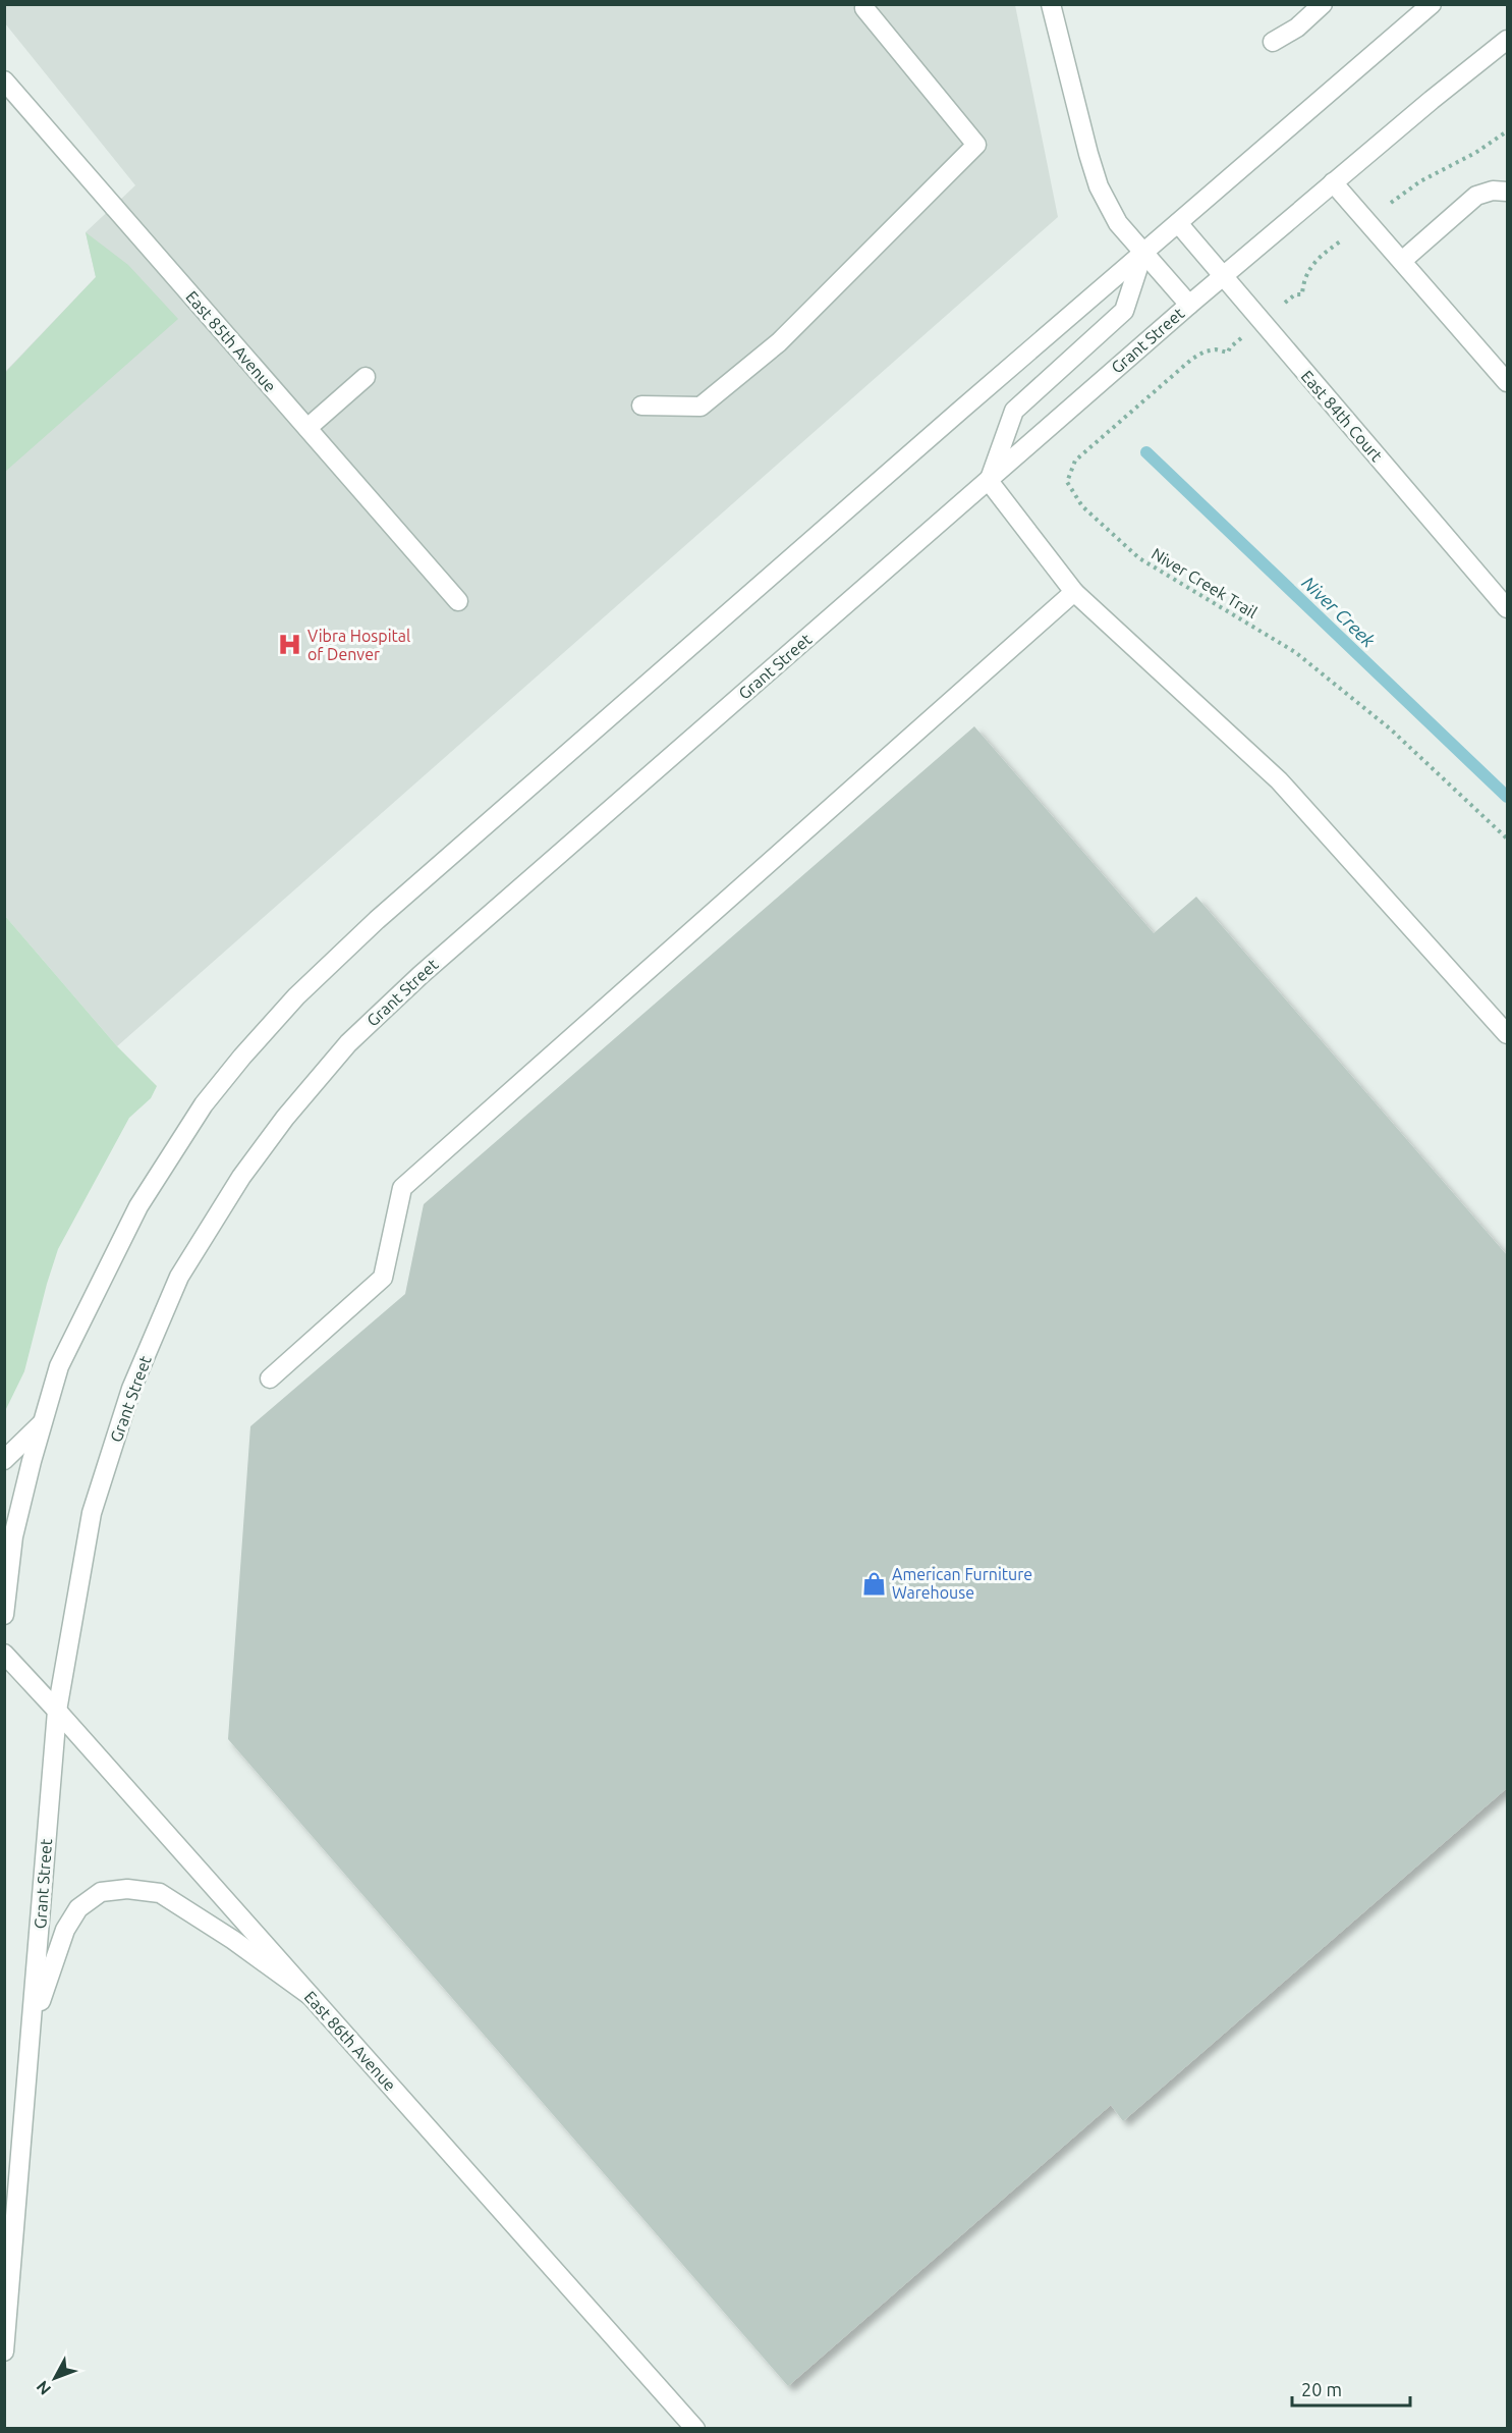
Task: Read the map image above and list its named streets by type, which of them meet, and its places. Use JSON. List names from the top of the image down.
{
  "streets": {
    "street": [
      "Grant Street",
      "East 85th Avenue",
      "East 84th Court",
      "East 86th Avenue"
    ],
    "path": ["Niver Creek Trail"]
  },
  "crossings": [
    ["Grant Street", "East 84th Court"],
    ["Grant Street", "East 86th Avenue"]
  ],
  "water": ["Niver Creek"],
  "places": {
    "hospital": ["Vibra Hospital of Denver"],
    "shop": ["American Furniture Warehouse"]
  },
  "scale_bar": "20 m",
  "north": "bottom left"
}
